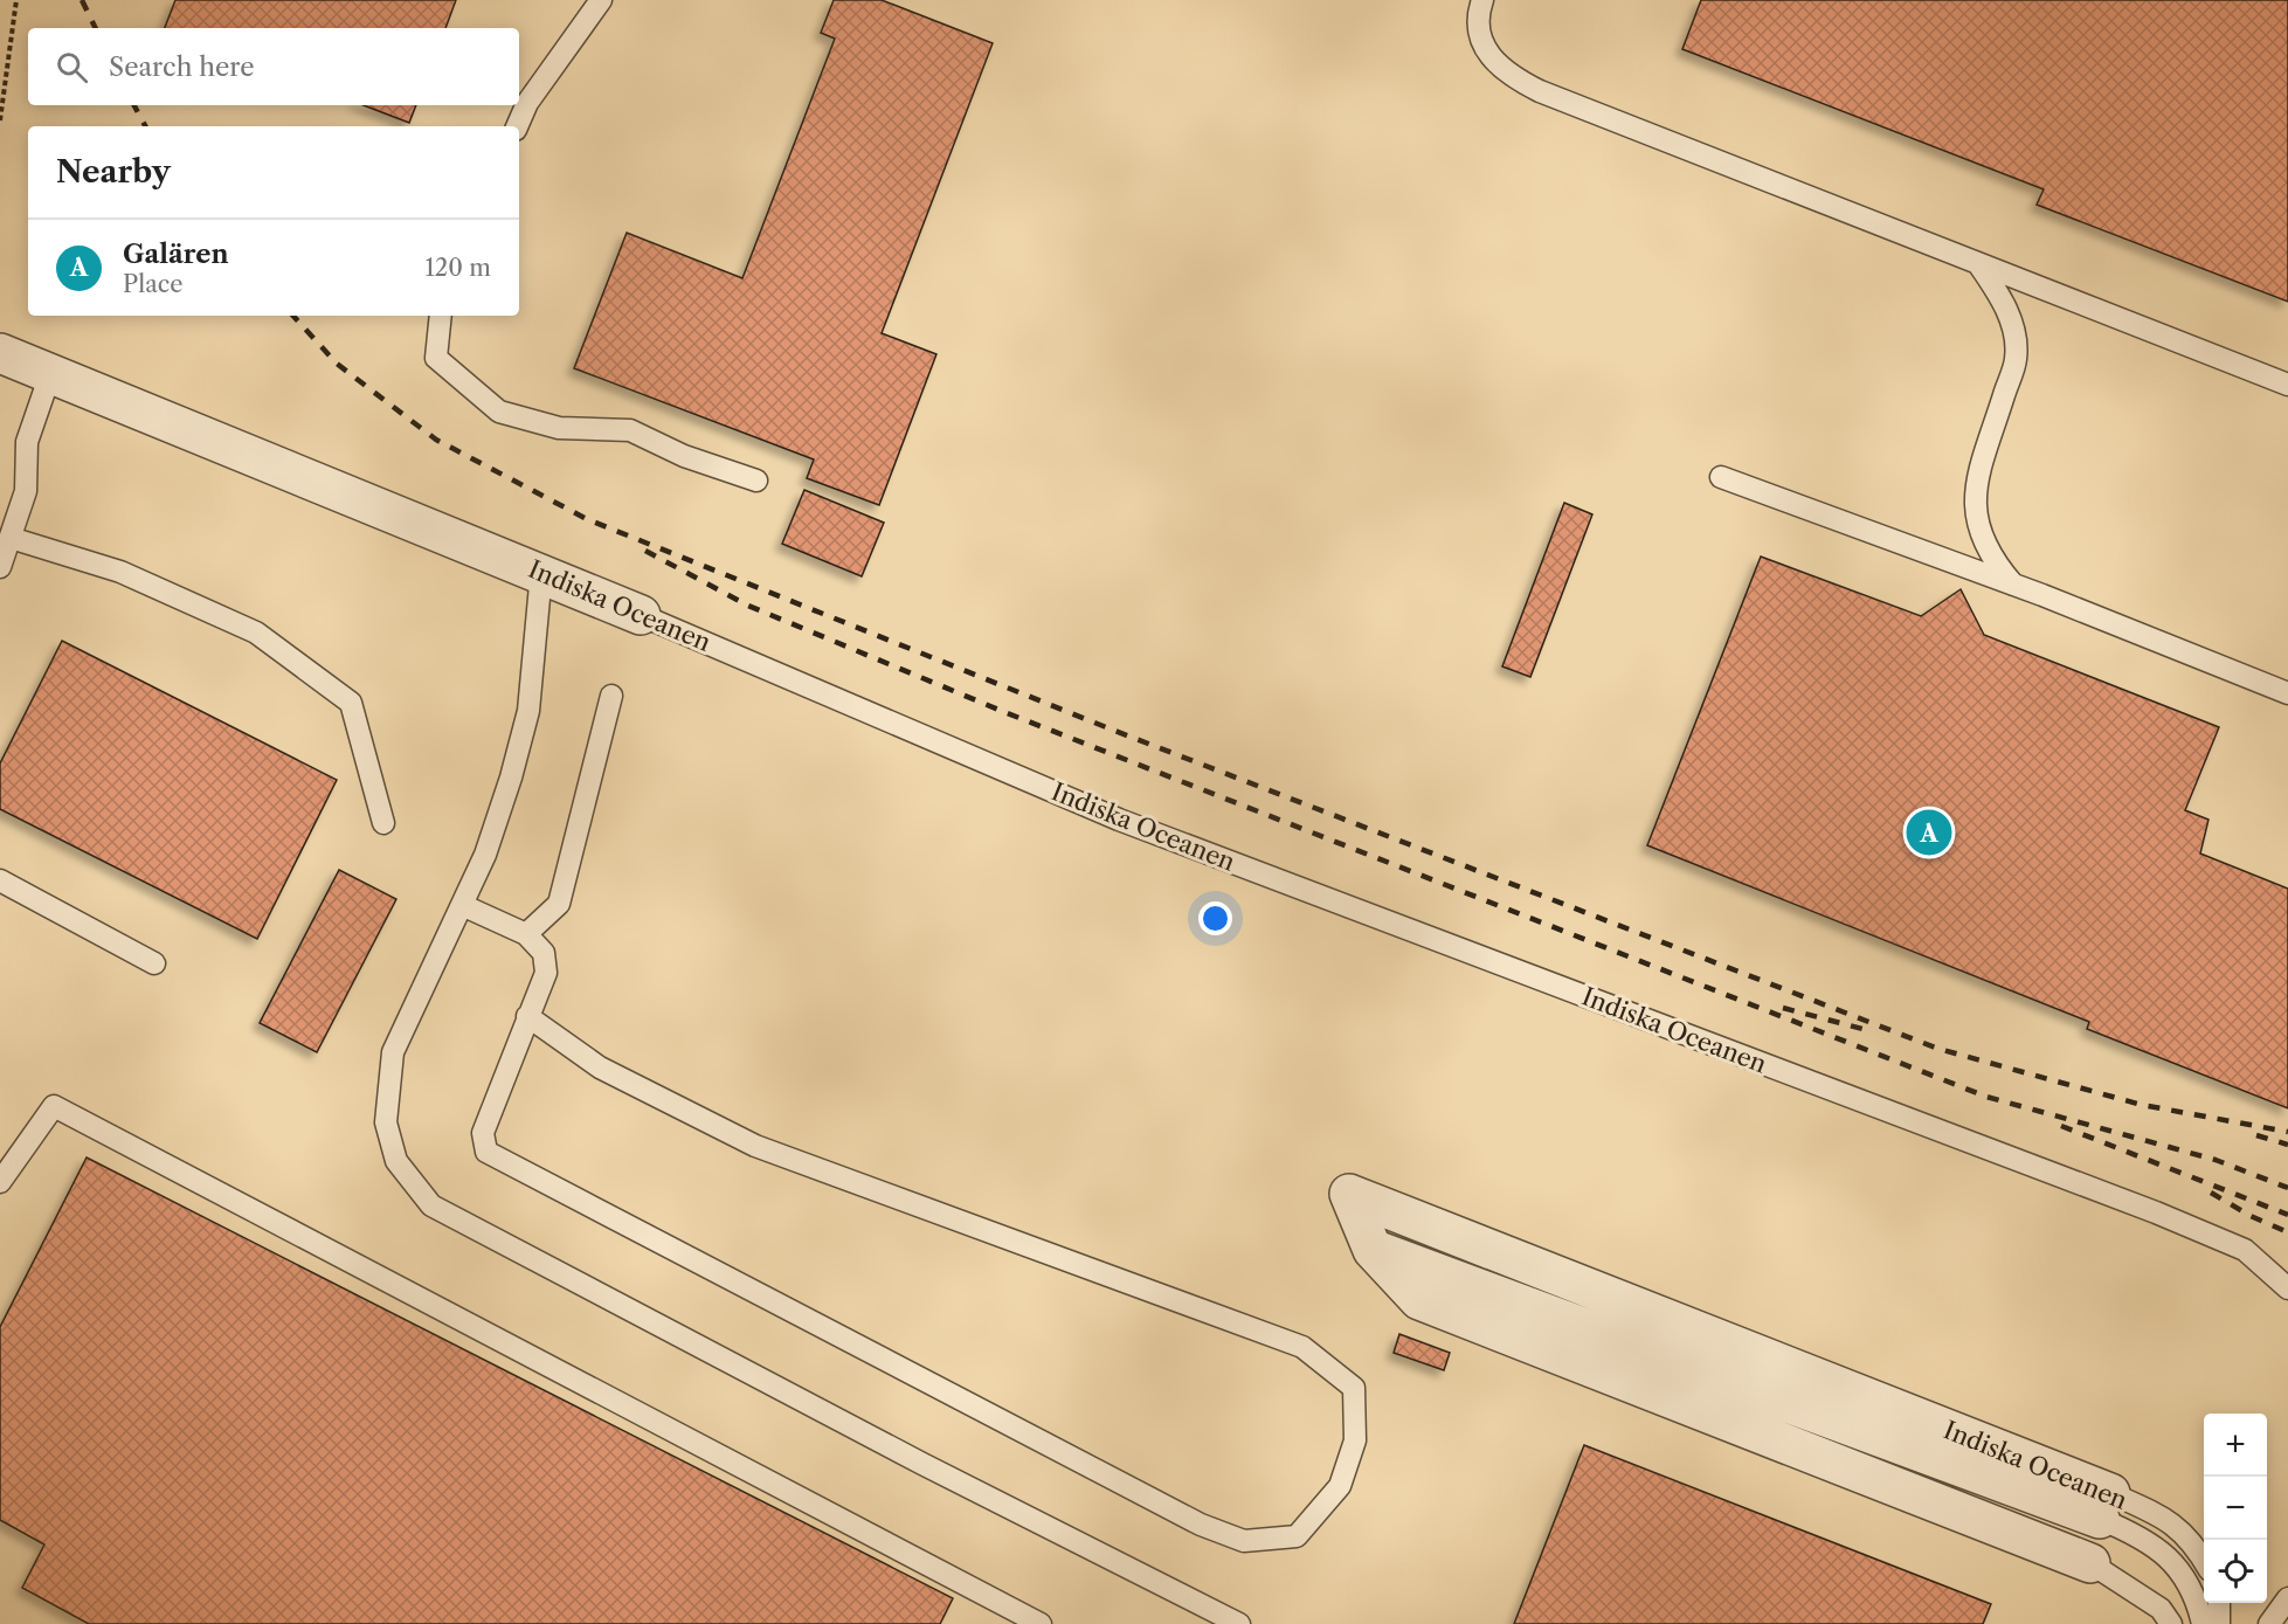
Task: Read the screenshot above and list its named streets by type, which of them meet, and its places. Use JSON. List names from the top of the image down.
{
  "streets": {
    "street": ["Indiska Oceanen"]
  },
  "page": {
    "search": "Search here",
    "heading": "Nearby",
    "list": [
      {
        "mark": "A",
        "name": "Galären",
        "note": "Place",
        "value": "120 m"
      }
    ],
    "pins": "A",
    "map_buttons": ["+", "−"]
  }
}
